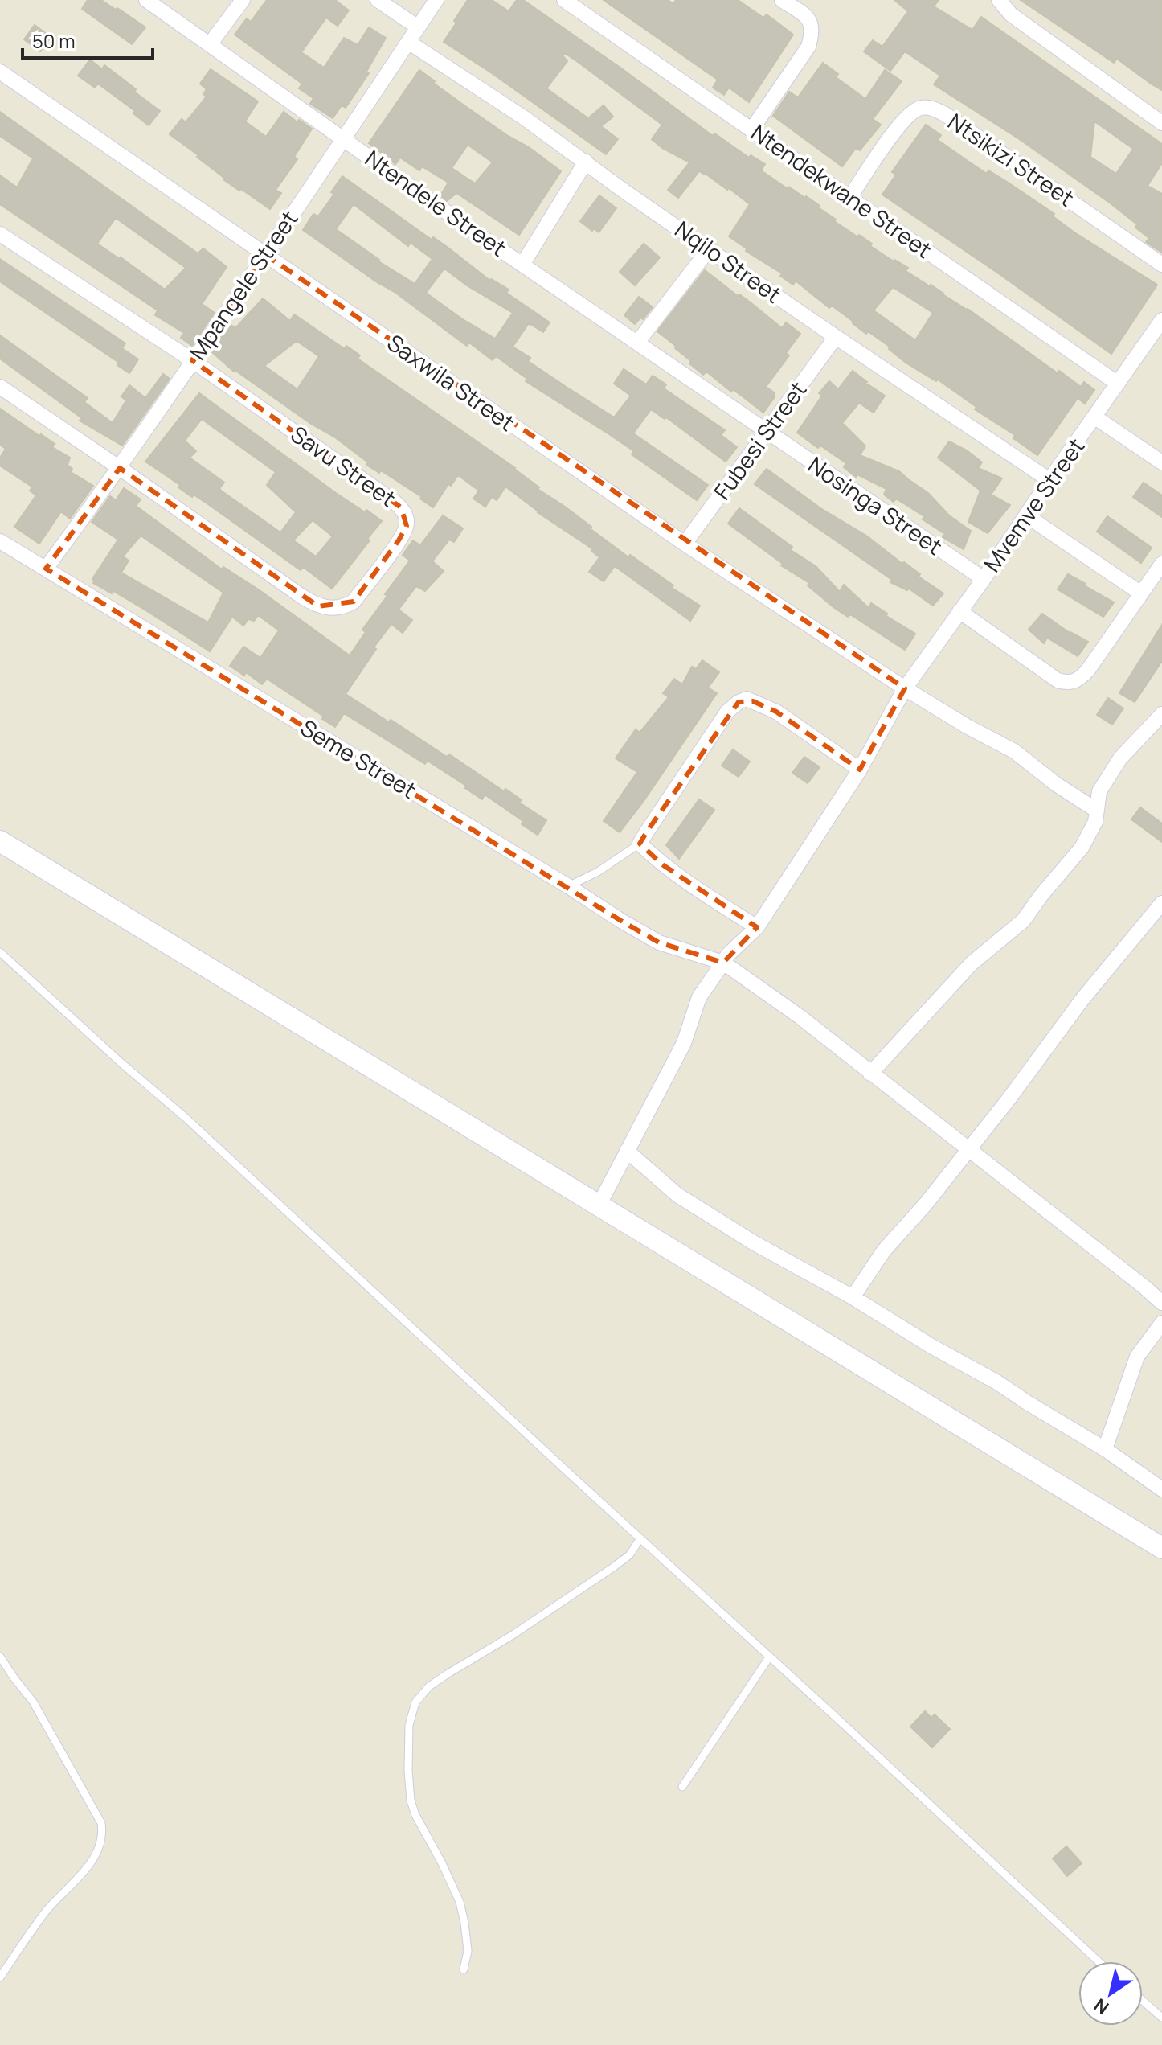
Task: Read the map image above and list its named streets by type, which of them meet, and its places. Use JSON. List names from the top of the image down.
{
  "streets": {
    "street": [
      "Ntsikizi Street",
      "Ntendekwane Street",
      "Ntendele Street",
      "Nqilo Street",
      "Mpangele Street",
      "Saxwila Street",
      "Fubesi Street",
      "Savu Street",
      "Mvemve Street",
      "Nosinga Street",
      "Seme Street"
    ]
  },
  "crossings": [
    ["Ntsikizi Street", "Ntendekwane Street"],
    ["Ntendekwane Street", "Mvemve Street"],
    ["Ntendele Street", "Nqilo Street"],
    ["Ntendele Street", "Mpangele Street"],
    ["Ntendele Street", "Nosinga Street"],
    ["Nqilo Street", "Mpangele Street"],
    ["Nqilo Street", "Fubesi Street"],
    ["Nqilo Street", "Mvemve Street"],
    ["Mpangele Street", "Saxwila Street"],
    ["Mpangele Street", "Savu Street"],
    ["Mpangele Street", "Seme Street"],
    ["Saxwila Street", "Fubesi Street"],
    ["Saxwila Street", "Mvemve Street"],
    ["Fubesi Street", "Nosinga Street"],
    ["Mvemve Street", "Nosinga Street"]
  ],
  "scale_bar": "50 m",
  "north": "bottom left"
}
